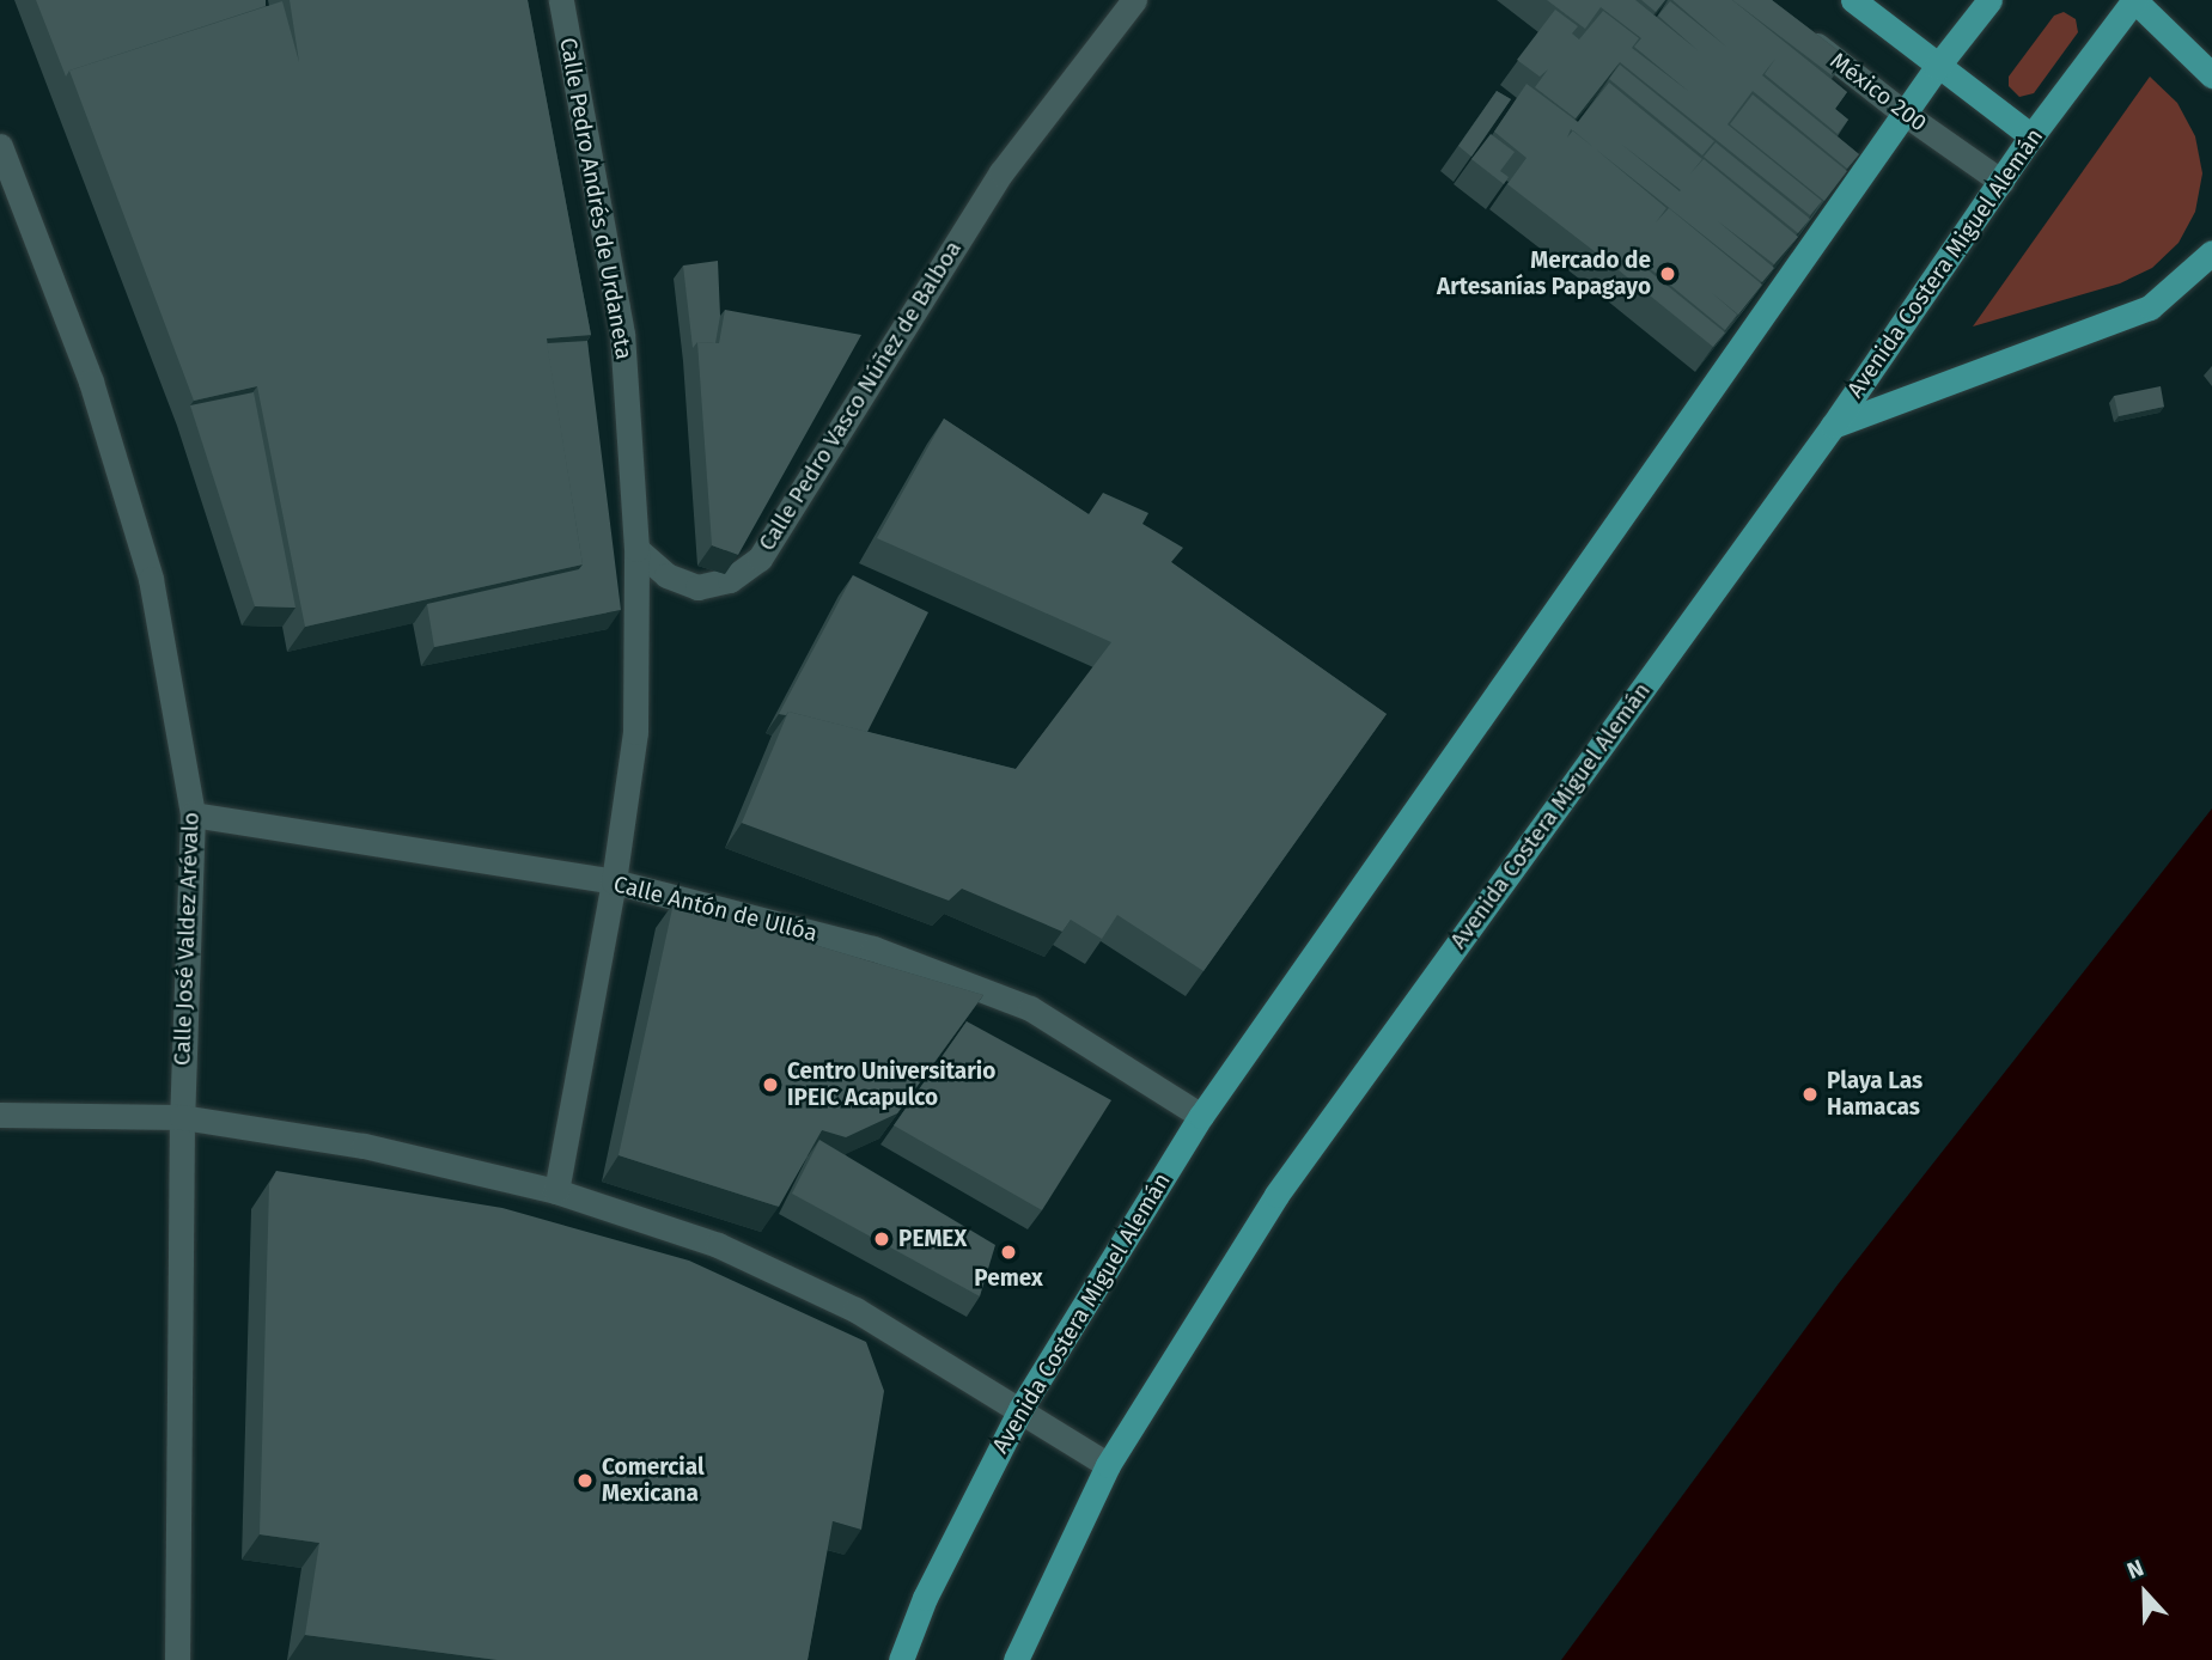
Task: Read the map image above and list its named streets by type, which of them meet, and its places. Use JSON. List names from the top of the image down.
{
  "streets": {
    "main road": ["Avenida Costera Miguel Alemán"],
    "street": [
      "México 200",
      "Calle Pedro Andrés de Urdaneta",
      "Calle Pedro Vasco Núñez de Balboa",
      "Calle Antón de Ullóa",
      "Calle José Valdez Arévalo"
    ]
  },
  "crossings": [
    ["México 200", "Avenida Costera Miguel Alemán"],
    ["Calle Pedro Andrés de Urdaneta", "Calle Pedro Vasco Núñez de Balboa"],
    ["Avenida Costera Miguel Alemán", "Calle Antón de Ullóa"],
    ["Calle Antón de Ullóa", "Calle José Valdez Arévalo"]
  ],
  "places": [
    "Mercado de Artesanías Papagayo",
    "Centro Universitario IPEIC Acapulco",
    "Playa Las Hamacas",
    "PEMEX",
    "Pemex",
    "Comercial Mexicana"
  ],
  "north": "top"
}
